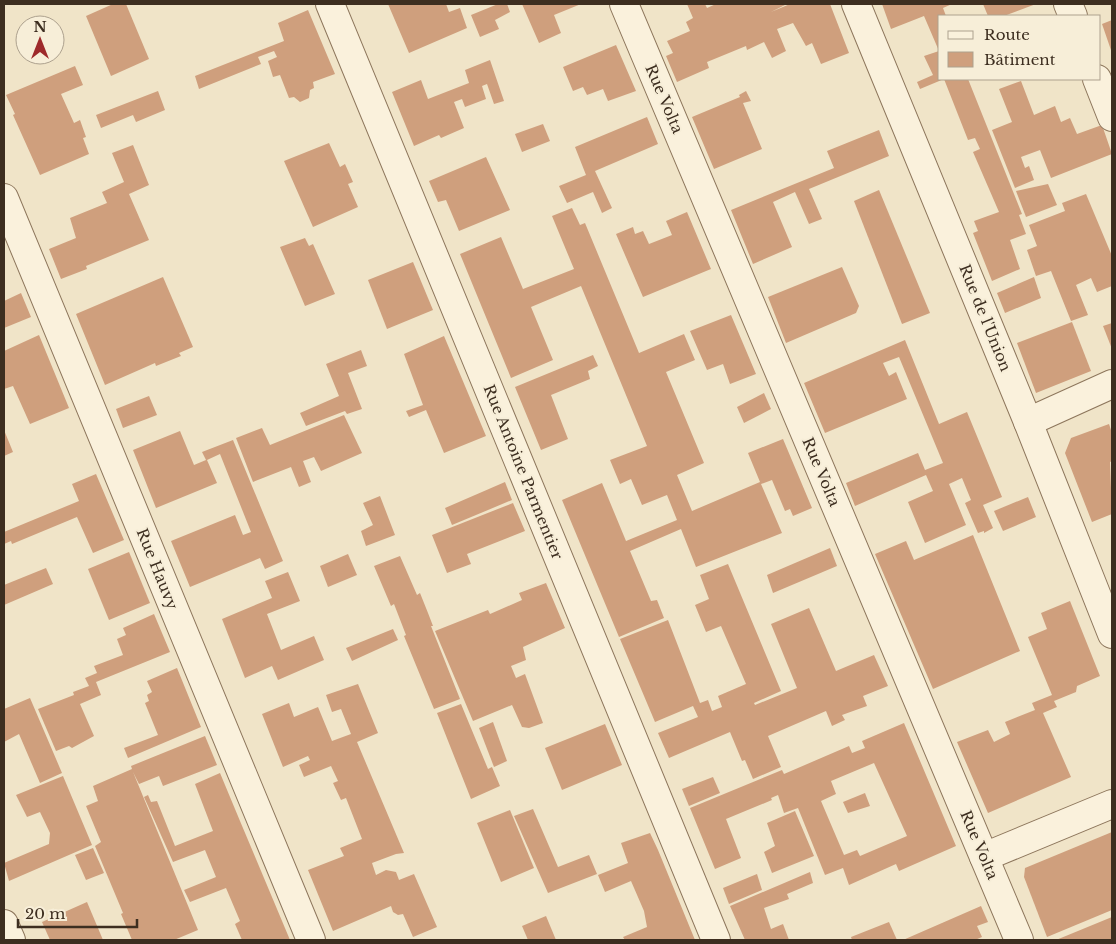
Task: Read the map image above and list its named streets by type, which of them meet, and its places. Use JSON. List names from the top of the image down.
{
  "streets": {
    "street": [
      "Rue Volta",
      "Rue de l'Union",
      "Rue Antoine Parmentier",
      "Rue Hauvy"
    ]
  },
  "legend": ["Route", "Bâtiment"],
  "scale_bar": "20 m",
  "north": "top"
}
